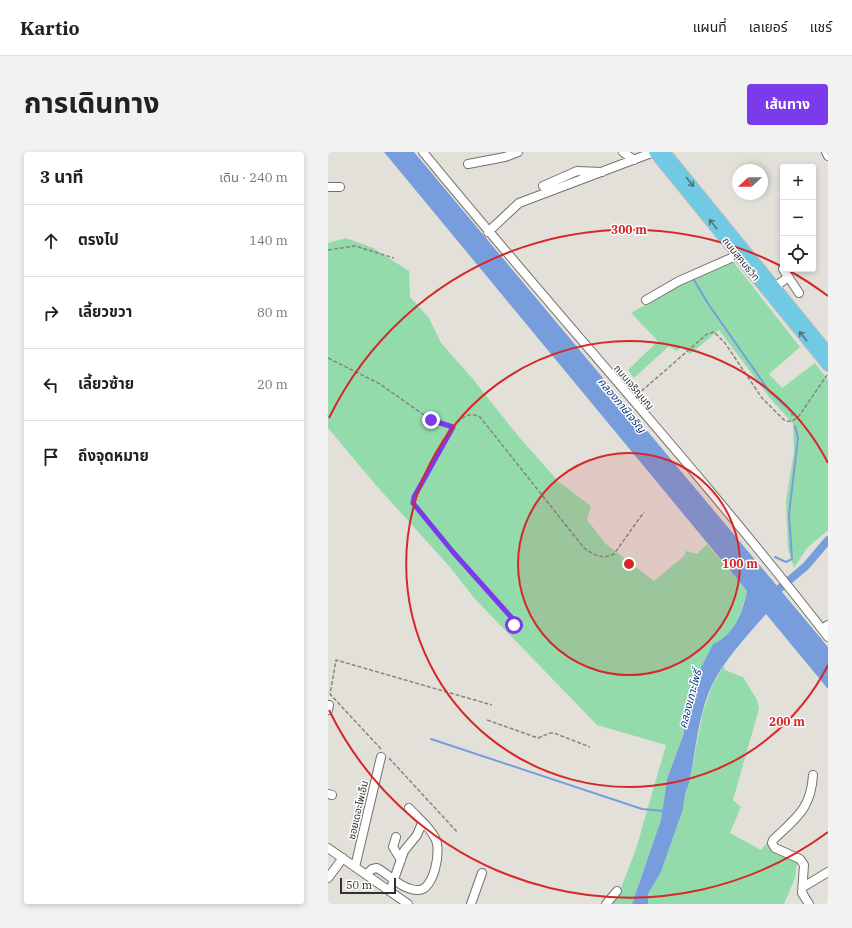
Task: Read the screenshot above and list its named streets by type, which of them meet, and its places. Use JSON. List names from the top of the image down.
{
  "streets": {
    "main road": ["ถนนสุคนธวิท"],
    "street": ["ถนนเจริญบุญ", "ซอยเดอะโพเอ็ม"]
  },
  "water": ["คลองภาษีเจริญ", "คลองเกาะโพธิ์"],
  "scale_bar": "50 m",
  "north": "left",
  "page": {
    "header": "Kartio",
    "nav": ["แผนที่", "เลเยอร์", "แชร์"],
    "title": "การเดินทาง",
    "buttons": "เส้นทาง",
    "heading": ["3 นาที", "เดิน · 240 m"],
    "map_buttons": ["+", "−"],
    "list": [
      ["ตรงไป", "140 m"],
      ["เลี้ยวขวา", "80 m"],
      ["เลี้ยวซ้าย", "20 m"],
      "ถึงจุดหมาย"
    ],
    "scale": "50 m"
  },
  "rings": ["300 m", "100 m", "200 m"]
}
